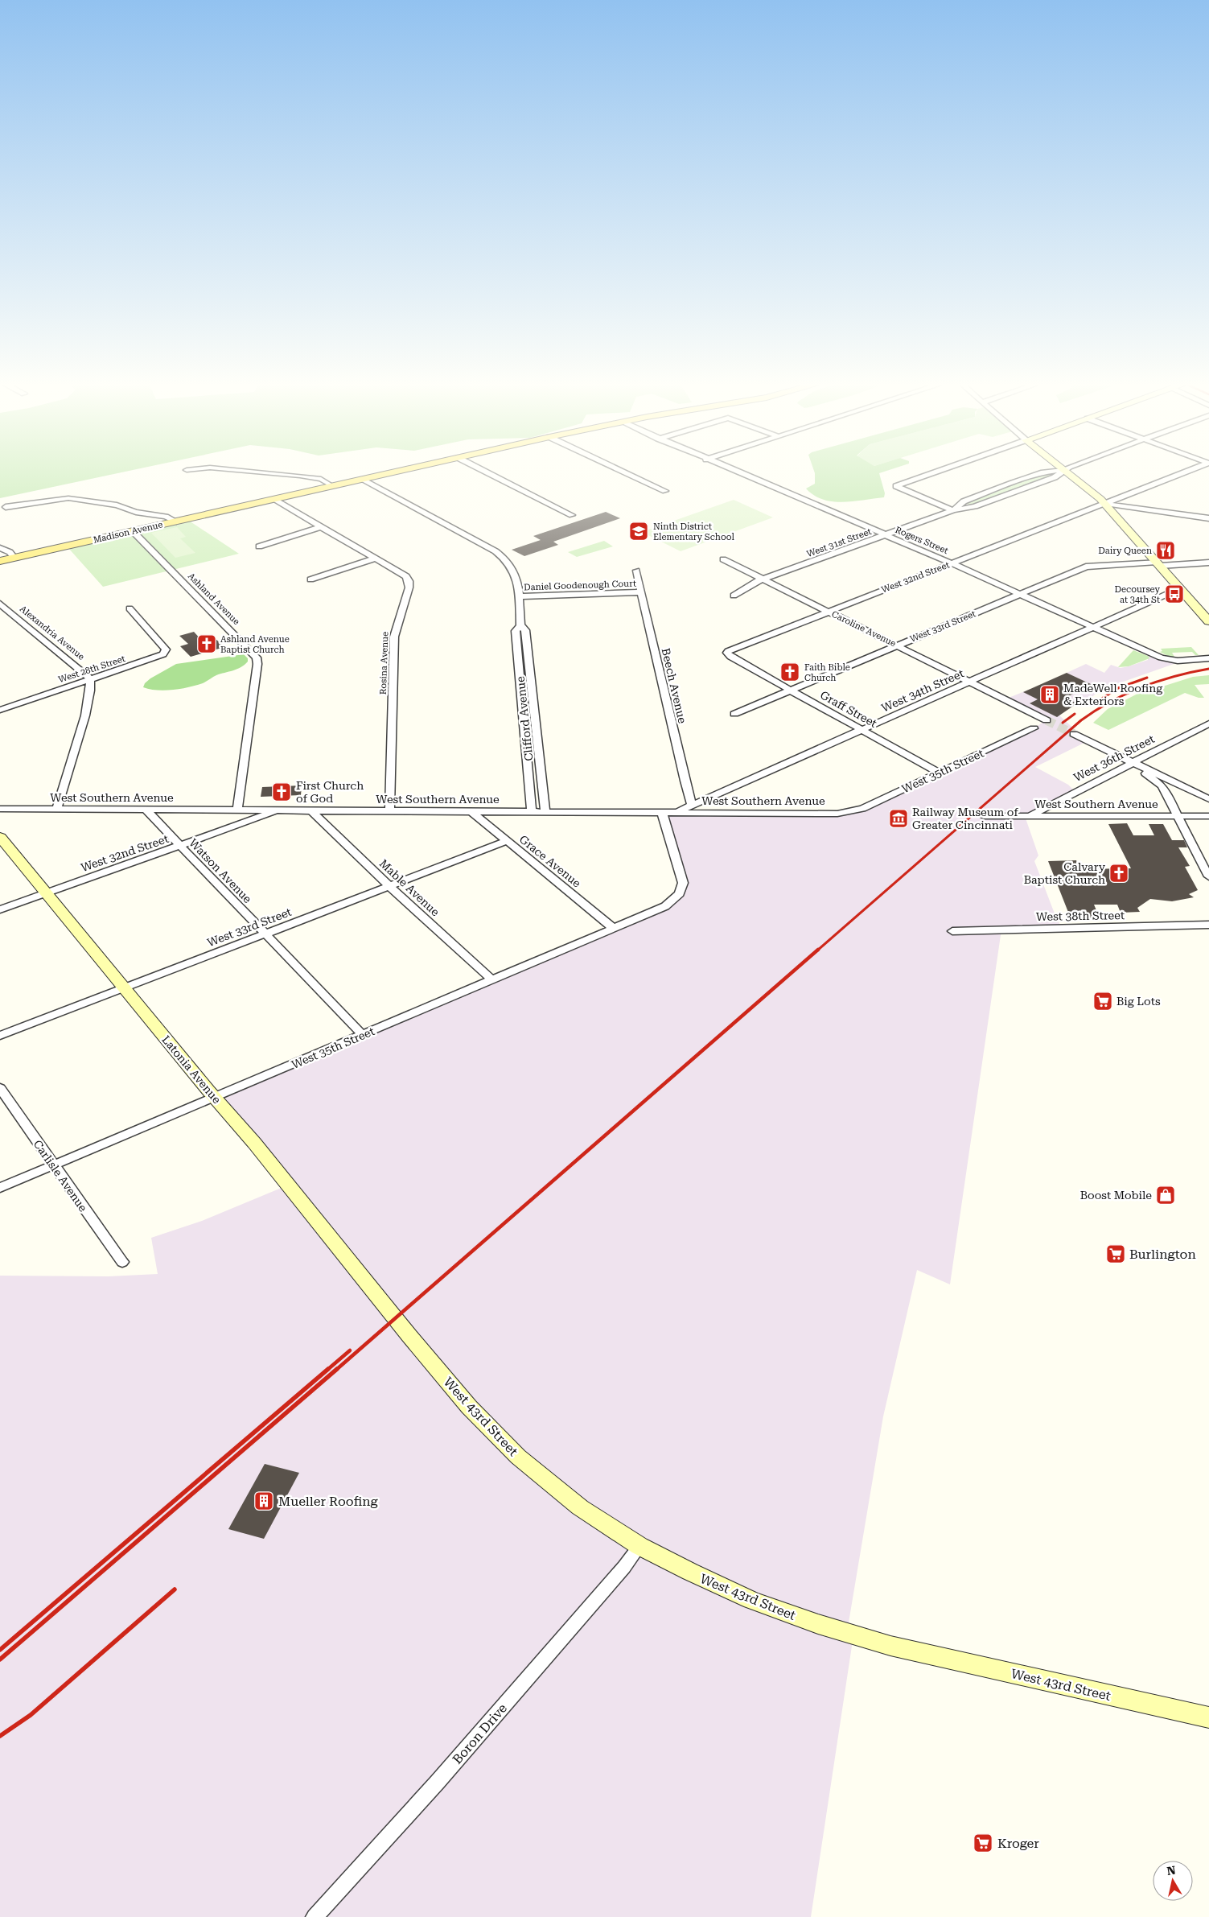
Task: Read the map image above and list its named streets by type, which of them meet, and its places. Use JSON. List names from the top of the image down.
{
  "streets": {
    "main road": ["Madison Avenue"],
    "street": [
      "Rogers Street",
      "West 31st Street",
      "West 32nd Street",
      "Daniel Goodenough Court",
      "Ashland Avenue",
      "West 33rd Street",
      "Caroline Avenue",
      "Alexandria Avenue",
      "Rosina Avenue",
      "West 28th Street",
      "Beech Avenue",
      "West 34th Street",
      "Graff Street",
      "Clifford Avenue",
      "West 36th Street",
      "West 35th Street",
      "West Southern Avenue",
      "Grace Avenue",
      "Watson Avenue",
      "Mable Avenue",
      "West 38th Street",
      "Latonia Avenue",
      "Carlisle Avenue",
      "West 43rd Street",
      "Boron Drive"
    ]
  },
  "crossings": [
    ["Madison Avenue", "Ashland Avenue"],
    ["Madison Avenue", "Rosina Avenue"],
    ["Madison Avenue", "Clifford Avenue"],
    ["Rogers Street", "West 31st Street"],
    ["Rogers Street", "West 32nd Street"],
    ["Rogers Street", "West 33rd Street"],
    ["Rogers Street", "West 34th Street"],
    ["West 31st Street", "Caroline Avenue"],
    ["West 32nd Street", "Caroline Avenue"],
    ["West 32nd Street", "Graff Street"],
    ["West 32nd Street", "West Southern Avenue"],
    ["West 32nd Street", "Watson Avenue"],
    ["West 32nd Street", "Latonia Avenue"],
    ["Daniel Goodenough Court", "Beech Avenue"],
    ["Daniel Goodenough Court", "Clifford Avenue"],
    ["Ashland Avenue", "West Southern Avenue"],
    ["West 33rd Street", "Caroline Avenue"],
    ["West 33rd Street", "Graff Street"],
    ["West 33rd Street", "Grace Avenue"],
    ["West 33rd Street", "Watson Avenue"],
    ["West 33rd Street", "Mable Avenue"],
    ["West 33rd Street", "Latonia Avenue"],
    ["Caroline Avenue", "West 34th Street"],
    ["Alexandria Avenue", "West 28th Street"],
    ["Rosina Avenue", "West Southern Avenue"],
    ["Beech Avenue", "West 34th Street"],
    ["West 34th Street", "Graff Street"],
    ["West 34th Street", "West Southern Avenue"],
    ["Graff Street", "West 35th Street"],
    ["Clifford Avenue", "West Southern Avenue"],
    ["West 36th Street", "West Southern Avenue"],
    ["West 35th Street", "West Southern Avenue"],
    ["West 35th Street", "Grace Avenue"],
    ["West 35th Street", "Watson Avenue"],
    ["West 35th Street", "Mable Avenue"],
    ["West 35th Street", "Latonia Avenue"],
    ["West 35th Street", "Carlisle Avenue"],
    ["West Southern Avenue", "Grace Avenue"],
    ["West Southern Avenue", "Watson Avenue"],
    ["West Southern Avenue", "Mable Avenue"],
    ["Latonia Avenue", "West 43rd Street"],
    ["West 43rd Street", "Boron Drive"]
  ],
  "places": {
    "school or university": ["Ninth District Elementary School"],
    "restaurant": ["Dairy Queen"],
    "bus stop": ["Decoursey at 34th St"],
    "church": [
      "Ashland Avenue Baptist Church",
      "Faith Bible Church",
      "First Church of God",
      "Calvary Baptist Church"
    ],
    "building": ["MadeWell Roofing & Exteriors", "Mueller Roofing"],
    "museum": ["Railway Museum of Greater Cincinnati"],
    "supermarket": ["Big Lots", "Burlington", "Kroger"],
    "shop": ["Boost Mobile"]
  },
  "north": "top"
}
